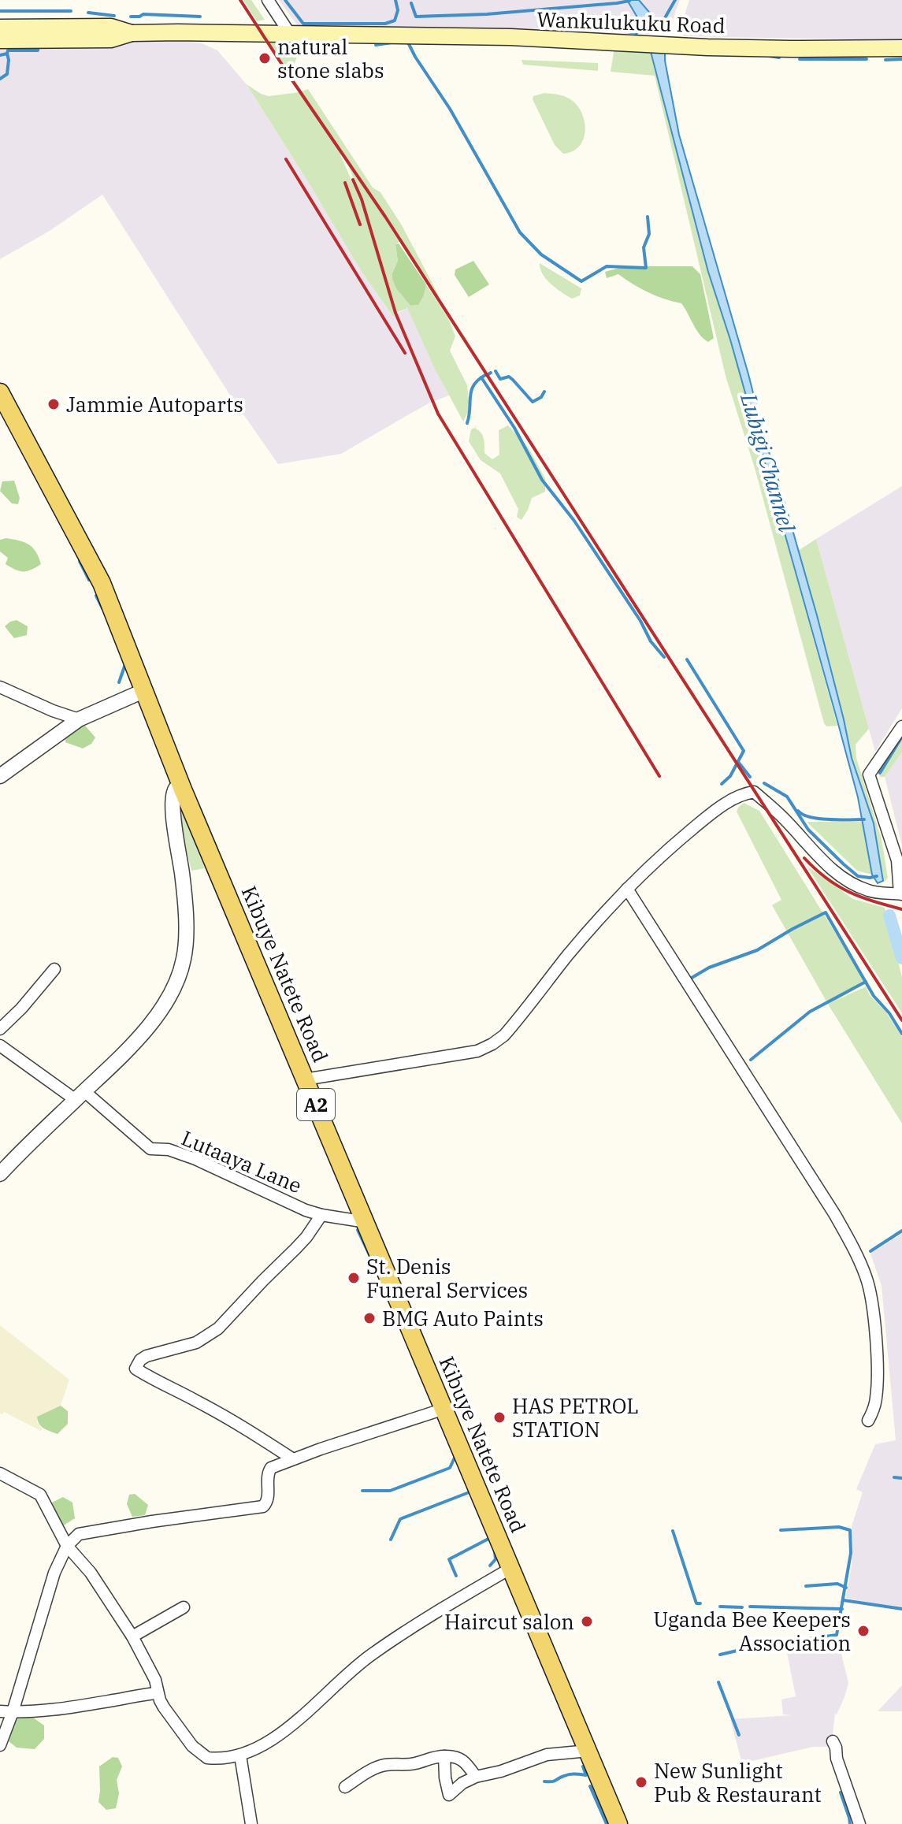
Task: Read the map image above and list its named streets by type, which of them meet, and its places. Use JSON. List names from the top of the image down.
{
  "streets": {
    "main road": ["Wankulukuku Road", "Kibuye Natete Road", "A2"],
    "street": ["Lutaaya Lane"]
  },
  "crossings": [
    ["Kibuye Natete Road", "Lutaaya Lane"]
  ],
  "water": ["Lubigi Channel"],
  "places": [
    "natural stone slabs",
    "Jammie Autoparts",
    "St. Denis Funeral Services",
    "BMG Auto Paints",
    "HAS PETROL STATION",
    "Haircut salon",
    "Uganda Bee Keepers Association",
    "New Sunlight Pub & Restaurant"
  ]
}
